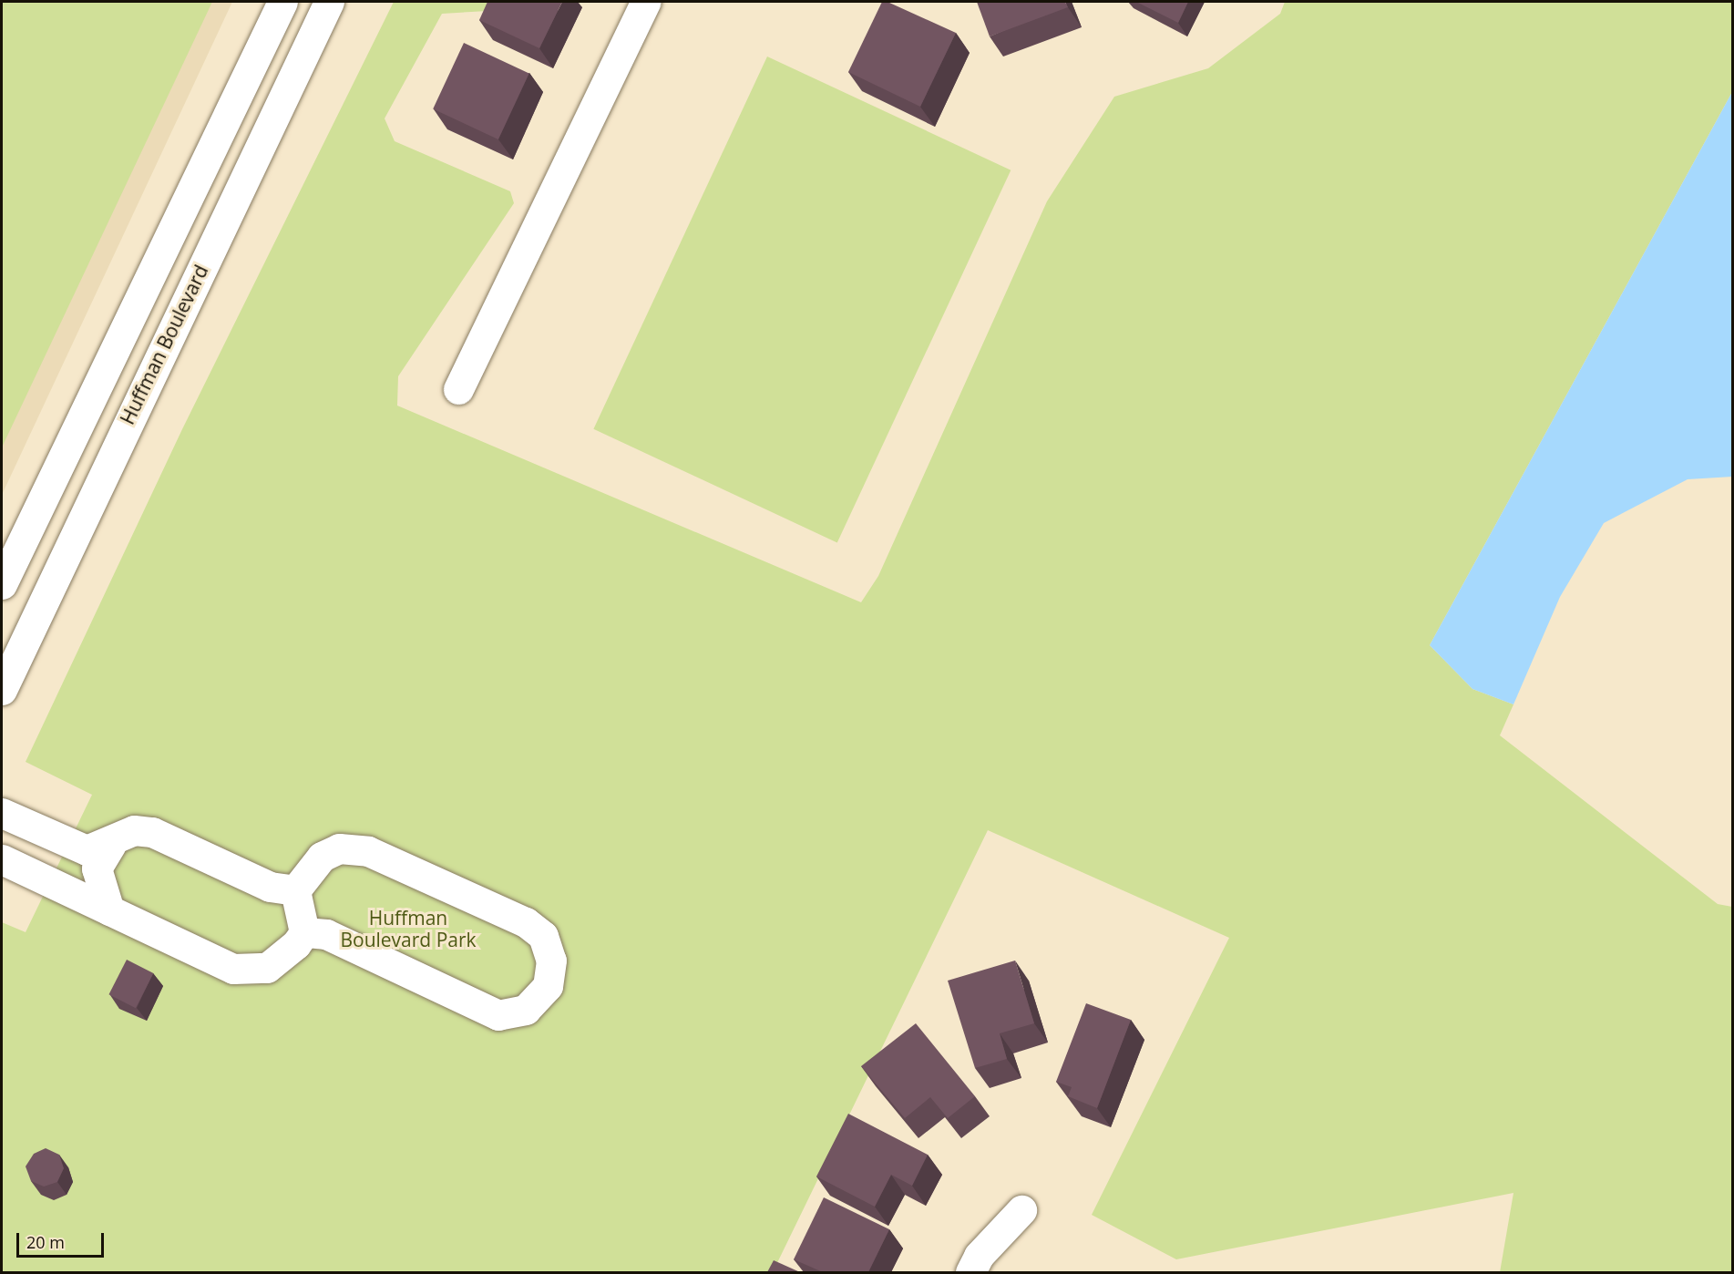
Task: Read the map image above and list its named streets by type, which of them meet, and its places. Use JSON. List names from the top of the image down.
{
  "streets": {
    "street": ["Huffman Boulevard"]
  },
  "parks": ["Huffman Boulevard Park"],
  "scale_bar": "20 m"
}
